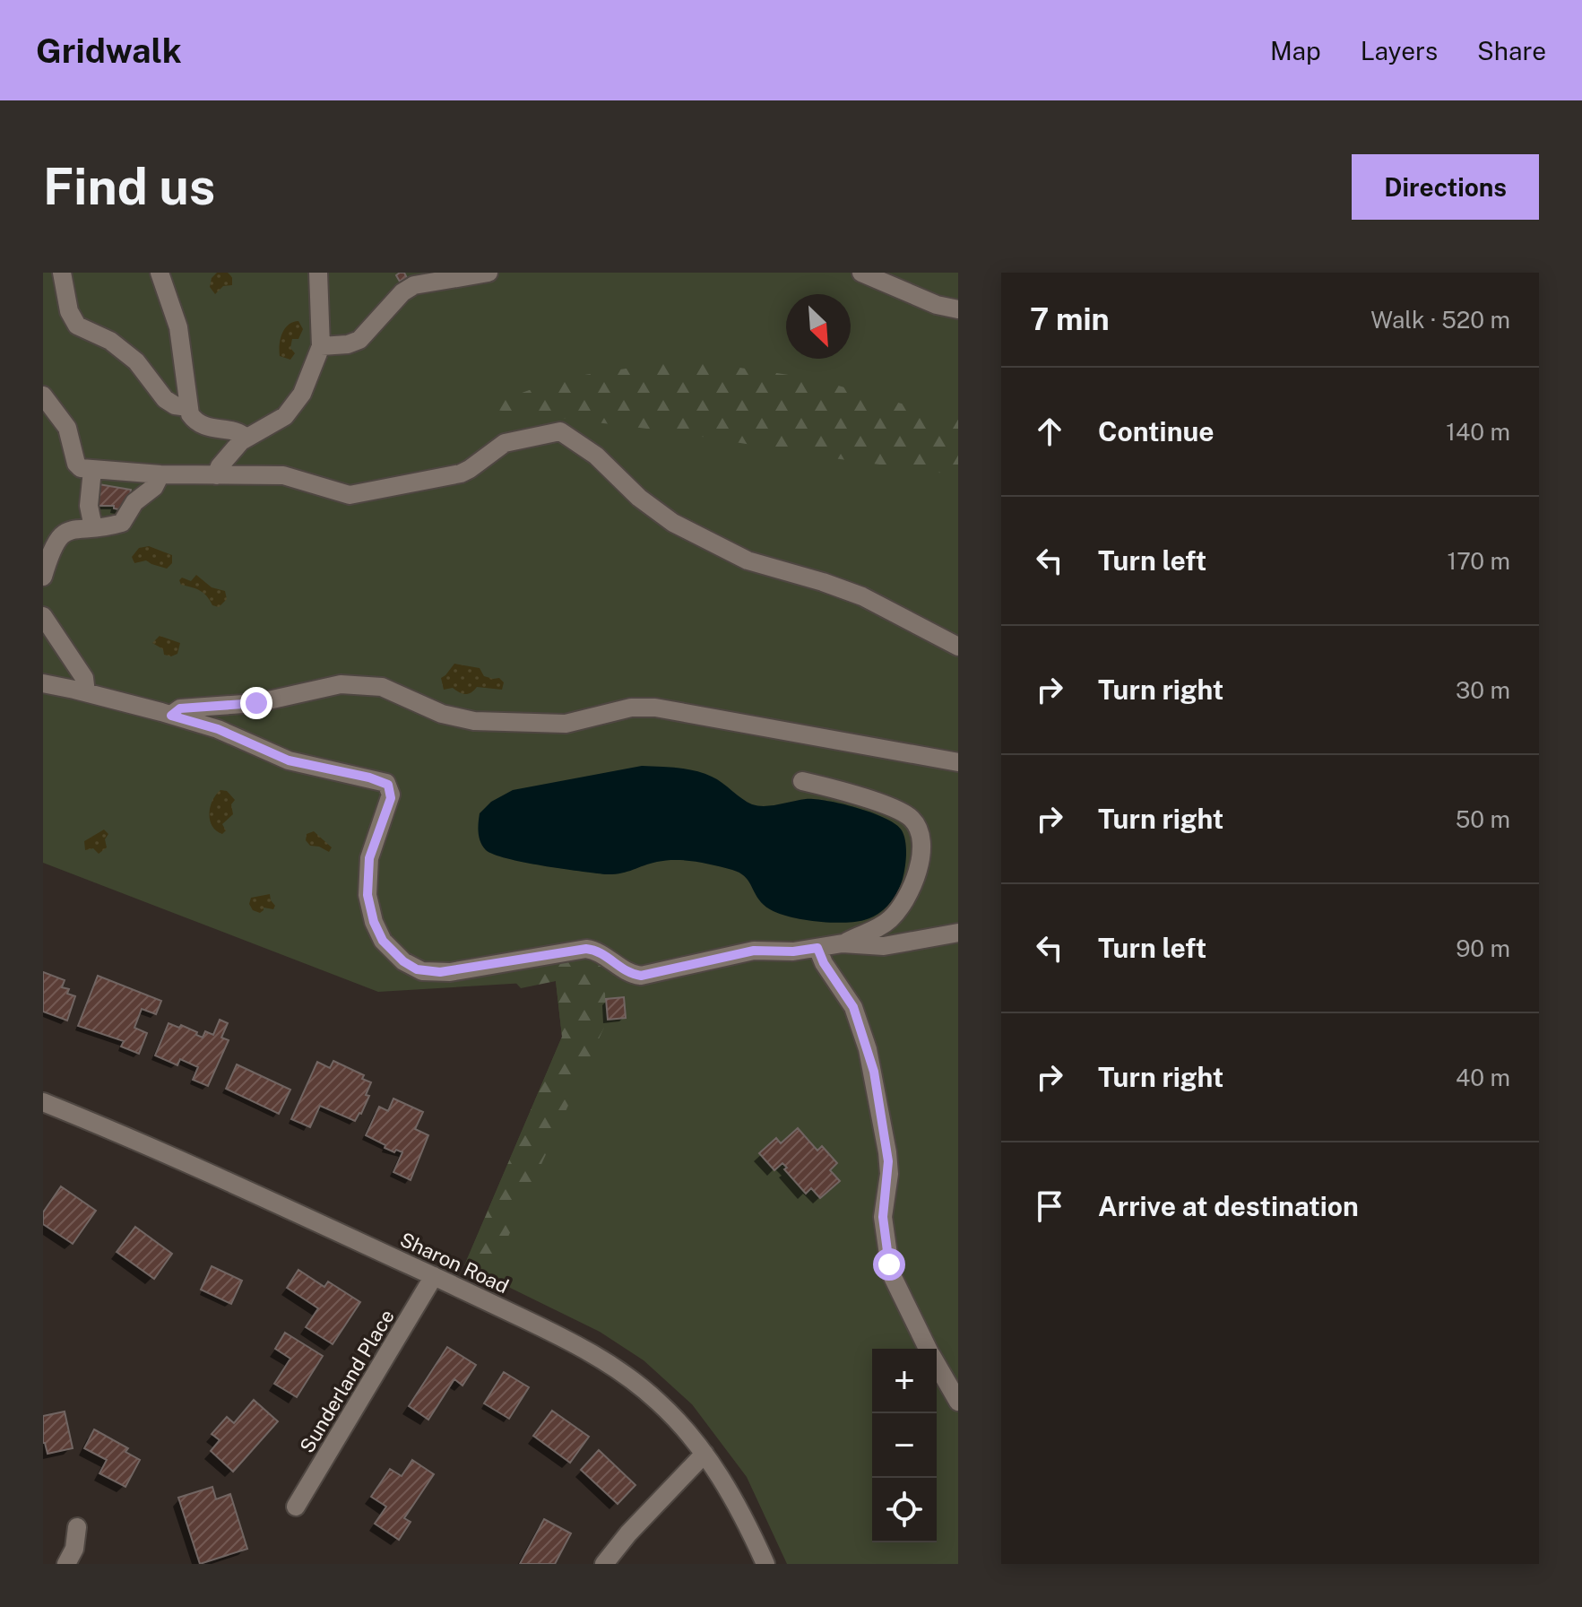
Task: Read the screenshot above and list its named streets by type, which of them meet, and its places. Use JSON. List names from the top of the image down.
{
  "streets": {
    "street": ["Sharon Road", "Sunderland Place"]
  },
  "crossings": [
    ["Sharon Road", "Sunderland Place"]
  ],
  "north": "bottom right",
  "page": {
    "header": "Gridwalk",
    "nav": ["Map", "Layers", "Share"],
    "buttons": "Directions",
    "title": "Find us",
    "heading": ["7 min", "Walk · 520 m"],
    "list": [
      ["Continue", "140 m"],
      ["Turn left", "170 m"],
      ["Turn right", "30 m"],
      ["Turn right", "50 m"],
      ["Turn left", "90 m"],
      ["Turn right", "40 m"],
      "Arrive at destination"
    ],
    "map_buttons": ["+", "−"]
  }
}
